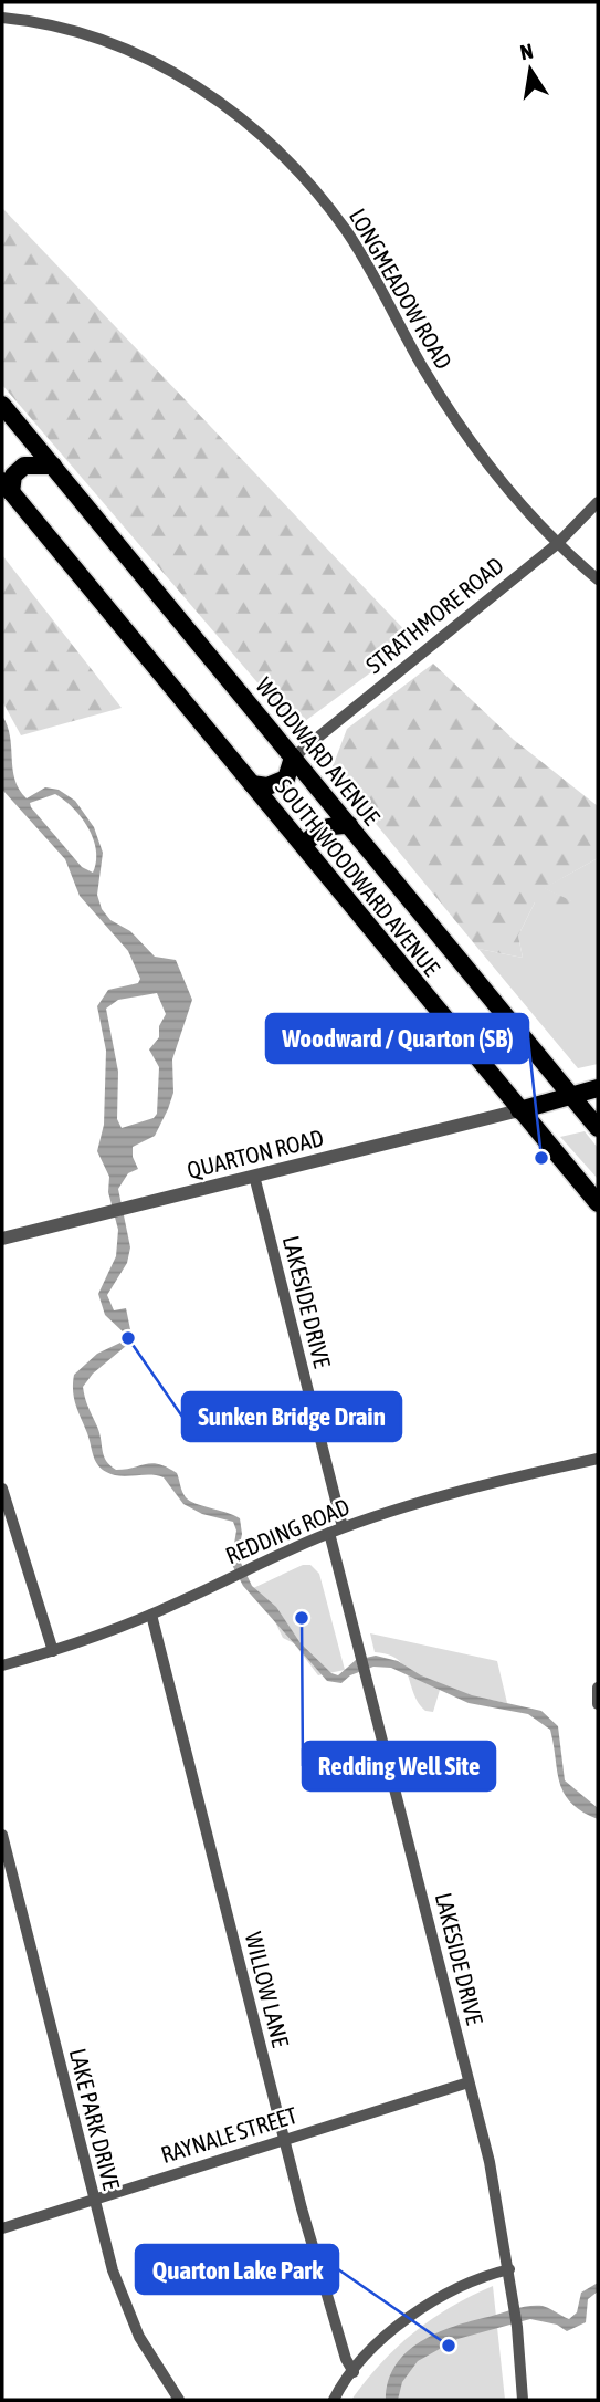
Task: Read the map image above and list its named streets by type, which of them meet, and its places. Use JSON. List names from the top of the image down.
{
  "streets": {
    "main road": ["WOODWARD AVENUE", "SOUTH WOODWARD AVENUE"],
    "street": [
      "LONGMEADOW ROAD",
      "STRATHMORE ROAD",
      "QUARTON ROAD",
      "LAKESIDE DRIVE",
      "REDDING ROAD",
      "WILLOW LANE",
      "LAKE PARK DRIVE",
      "RAYNALE STREET"
    ]
  },
  "crossings": [
    ["LONGMEADOW ROAD", "STRATHMORE ROAD"],
    ["STRATHMORE ROAD", "WOODWARD AVENUE"],
    ["SOUTH WOODWARD AVENUE", "QUARTON ROAD"],
    ["QUARTON ROAD", "LAKESIDE DRIVE"],
    ["LAKESIDE DRIVE", "REDDING ROAD"],
    ["LAKESIDE DRIVE", "RAYNALE STREET"],
    ["REDDING ROAD", "WILLOW LANE"],
    ["WILLOW LANE", "RAYNALE STREET"],
    ["LAKE PARK DRIVE", "RAYNALE STREET"]
  ],
  "places": [
    "Woodward / Quarton (SB)",
    "Sunken Bridge Drain",
    "Redding Well Site",
    "Quarton Lake Park"
  ],
  "north": "top"
}
